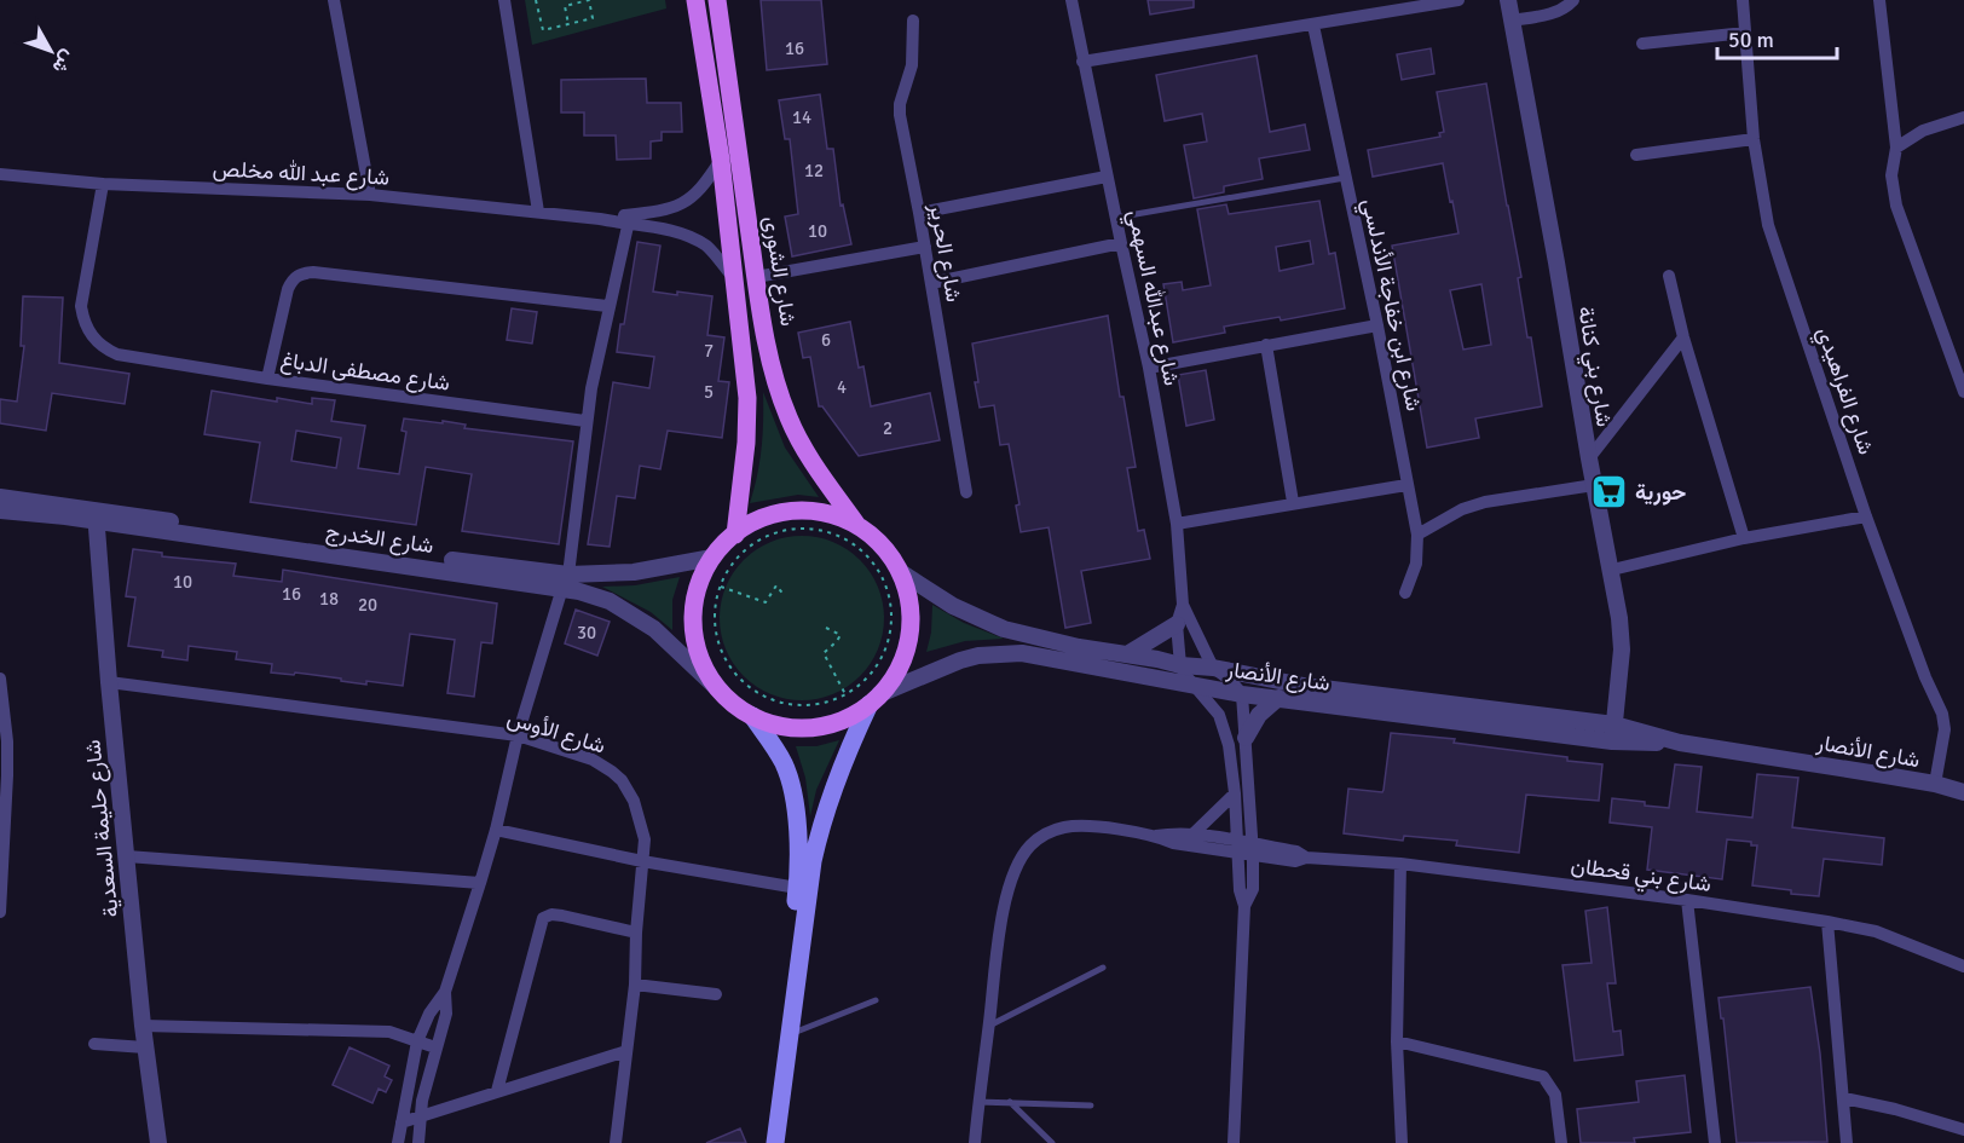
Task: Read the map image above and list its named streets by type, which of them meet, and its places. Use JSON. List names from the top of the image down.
{
  "streets": {
    "main road": ["شارع الشورى"],
    "street": [
      "شارع عبد الله مخلص",
      "شارع الحرير",
      "شارع عبدالله السهمي",
      "شارع ابن خفاجة الأندلسي",
      "شارع بني كنانة",
      "شارع مصطفى الدباغ",
      "شارع الفراهيدي",
      "شارع الخدرج",
      "شارع الأنصار",
      "شارع الأوس",
      "شارع حليمة السعدية",
      "شارع بني قحطان"
    ]
  },
  "crossings": [
    ["شارع عبد الله مخلص", "شارع الشورى"],
    ["شارع عبد الله مخلص", "شارع مصطفى الدباغ"],
    ["شارع عبدالله السهمي", "شارع الأنصار"],
    ["شارع عبدالله السهمي", "شارع بني قحطان"],
    ["شارع بني كنانة", "شارع الأنصار"],
    ["شارع الفراهيدي", "شارع الأنصار"],
    ["شارع الخدرج", "شارع حليمة السعدية"],
    ["شارع الأوس", "شارع حليمة السعدية"]
  ],
  "places": {
    "supermarket": ["حورية"]
  },
  "house_numbers": [
    "16",
    "14",
    "12",
    "10",
    "6",
    "7",
    "4",
    "5",
    "2",
    "10",
    "16",
    "18",
    "20",
    "30"
  ],
  "scale_bar": "50 m",
  "north": "bottom right"
}
